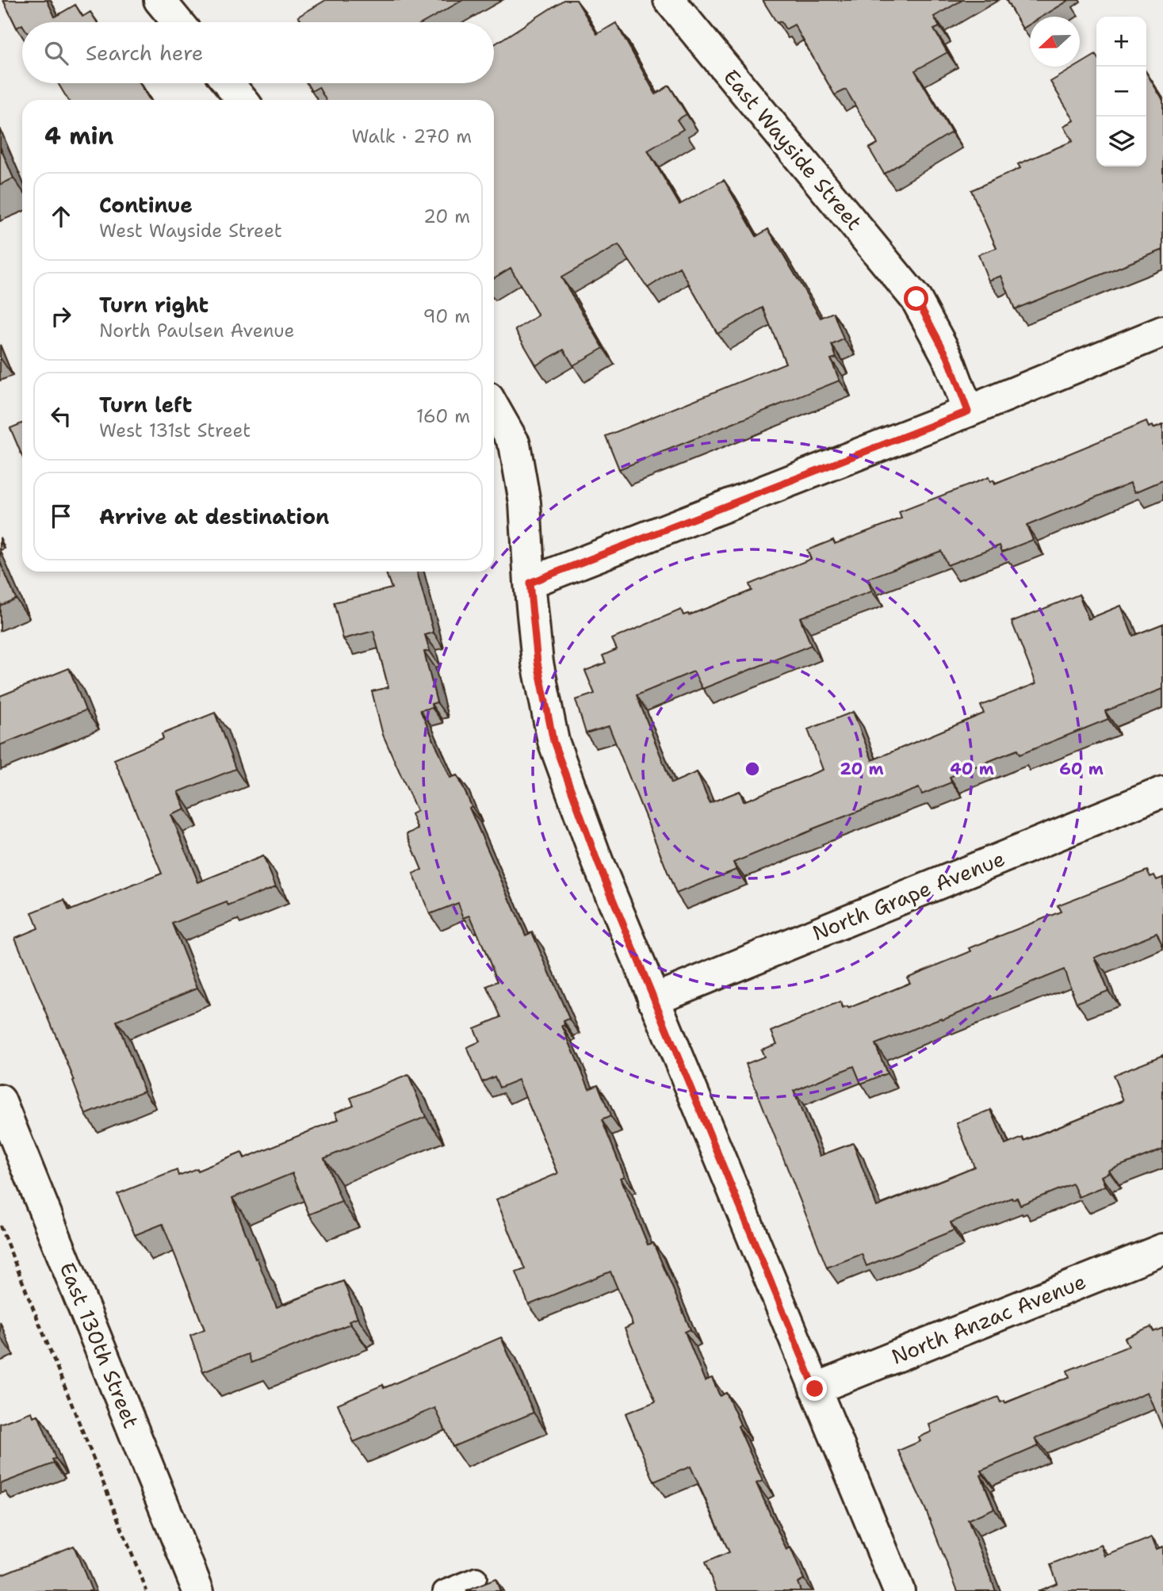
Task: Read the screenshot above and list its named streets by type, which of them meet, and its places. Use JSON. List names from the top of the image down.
{
  "streets": {
    "street": [
      "East Wayside Street",
      "North Grape Avenue",
      "North Anzac Avenue",
      "East 130th Street"
    ]
  },
  "north": "left",
  "page": {
    "map_buttons": ["+", "−"],
    "search": "Search here",
    "heading": ["4 min", "Walk · 270 m"],
    "list": [
      ["Continue", "West Wayside Street", "20 m"],
      ["Turn right", "North Paulsen Avenue", "90 m"],
      ["Turn left", "West 131st Street", "160 m"],
      "Arrive at destination"
    ]
  },
  "rings": ["20 m", "40 m", "60 m"]
}
